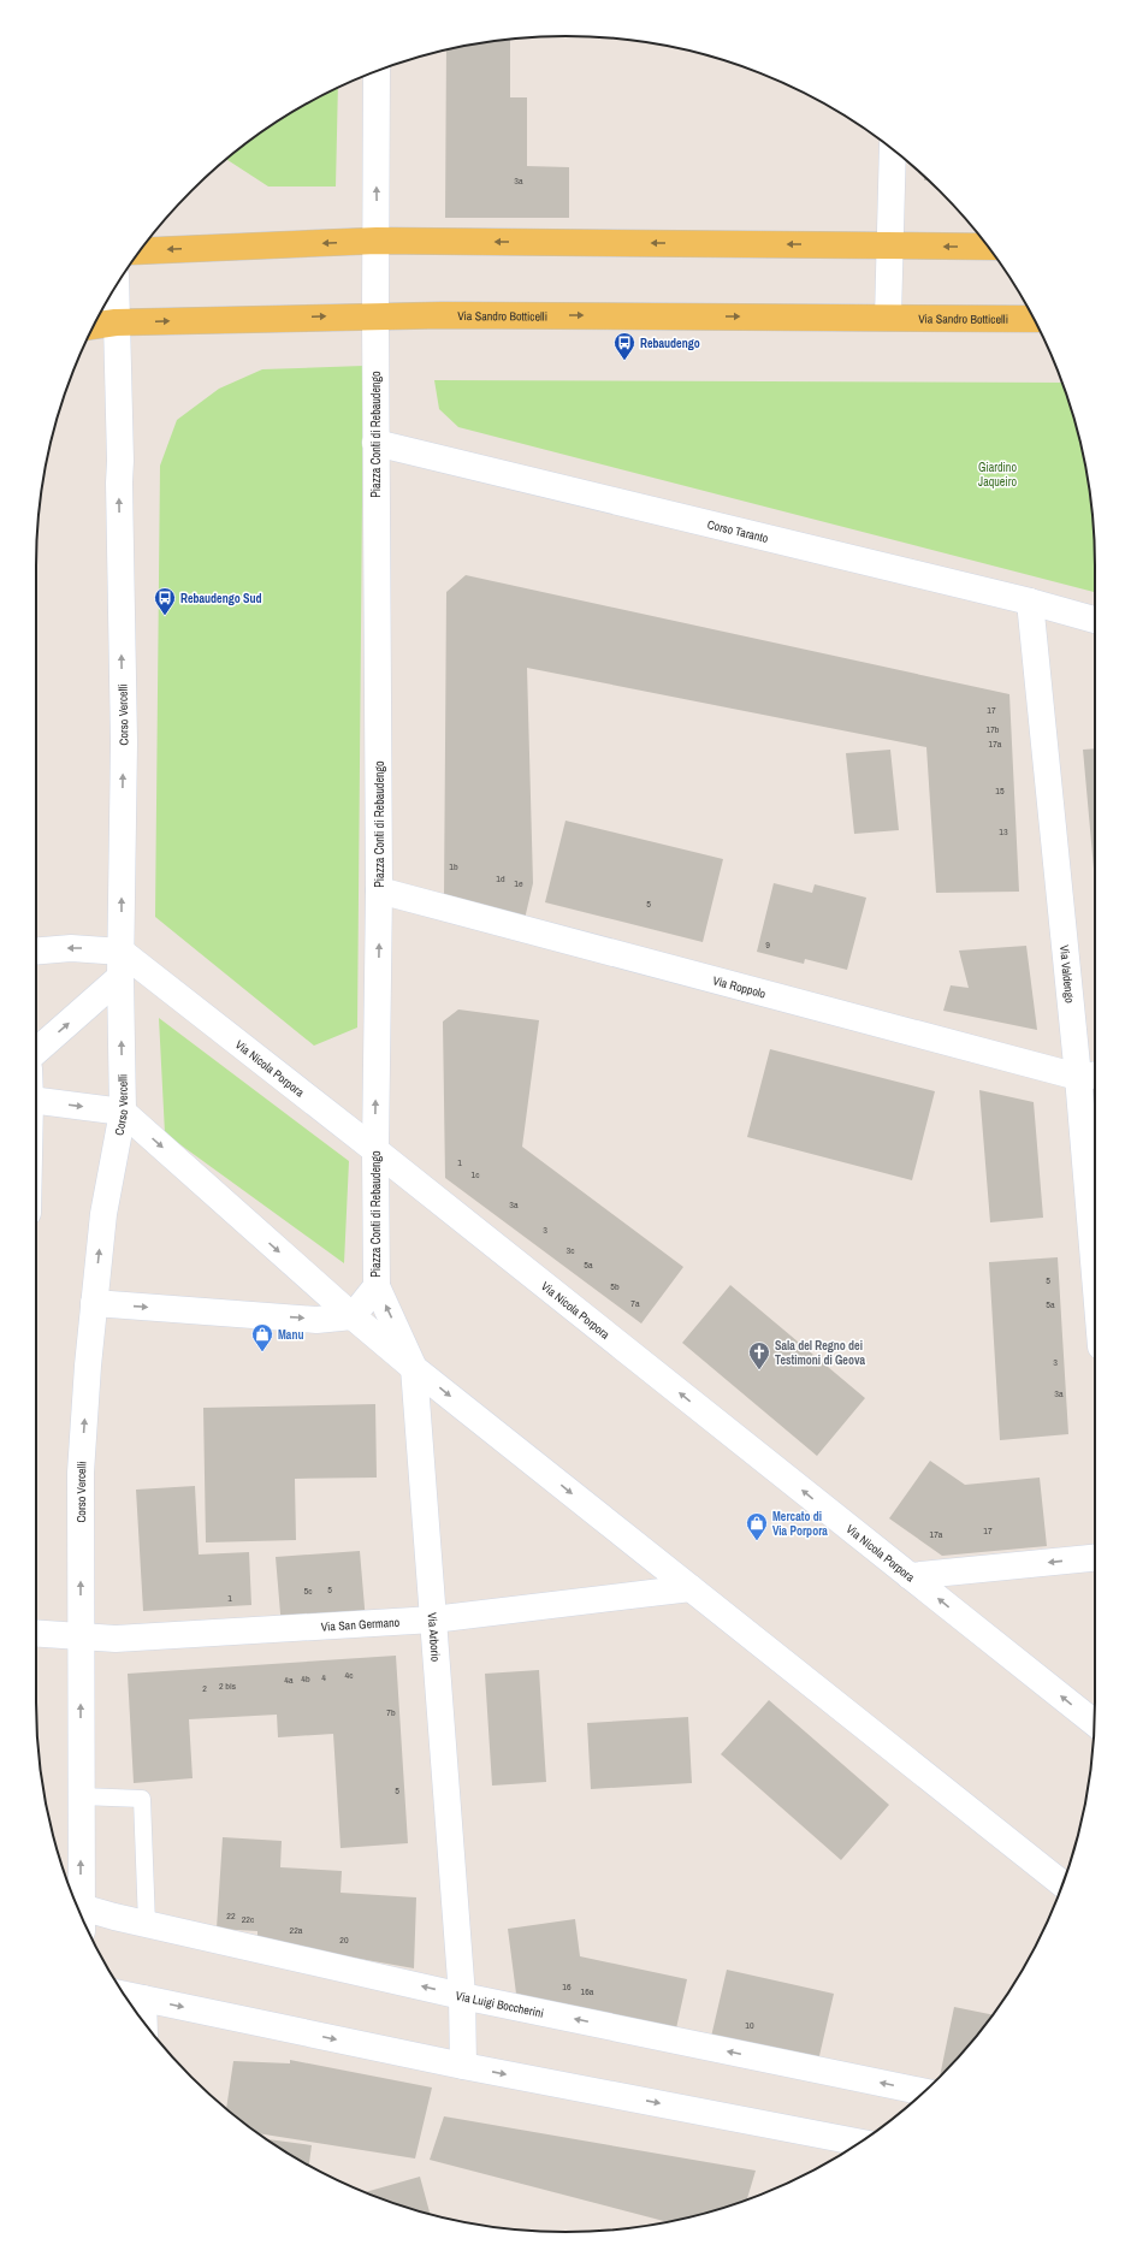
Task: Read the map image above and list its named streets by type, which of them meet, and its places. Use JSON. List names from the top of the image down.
{
  "streets": {
    "main road": ["Via Sandro Botticelli"],
    "street": [
      "Piazza Conti di Rebaudengo",
      "Corso Taranto",
      "Corso Vercelli",
      "Via Valdengo",
      "Via Roppolo",
      "Via Nicola Porpora",
      "Via San Germano",
      "Via Arborio",
      "Via Luigi Boccherini"
    ]
  },
  "crossings": [
    ["Via Sandro Botticelli", "Piazza Conti di Rebaudengo"],
    ["Via Sandro Botticelli", "Corso Vercelli"],
    ["Piazza Conti di Rebaudengo", "Corso Taranto"],
    ["Piazza Conti di Rebaudengo", "Via Roppolo"],
    ["Piazza Conti di Rebaudengo", "Via Nicola Porpora"],
    ["Piazza Conti di Rebaudengo", "Via Arborio"],
    ["Corso Taranto", "Via Valdengo"],
    ["Corso Vercelli", "Via Nicola Porpora"],
    ["Corso Vercelli", "Via San Germano"],
    ["Via Valdengo", "Via Roppolo"],
    ["Via San Germano", "Via Arborio"],
    ["Via Arborio", "Via Luigi Boccherini"]
  ],
  "one_way": ["Corso Vercelli"],
  "parks": ["Giardino Jaqueiro"],
  "places": {
    "bus stop": ["Rebaudengo", "Rebaudengo Sud"],
    "shop": ["Manu", "Mercato di Via Porpora"],
    "church": ["Sala del Regno dei Testimoni di Geova"]
  },
  "house_numbers": [
    "3a",
    "17",
    "17b",
    "17a",
    "15",
    "13",
    "1b",
    "1d",
    "1e",
    "5",
    "9",
    "1",
    "1c",
    "3a",
    "3",
    "3c",
    "5a",
    "5",
    "5b",
    "7a",
    "5a",
    "3",
    "3a",
    "17",
    "17a",
    "5",
    "5c",
    "1",
    "4c",
    "4",
    "4b",
    "4a",
    "2 bis",
    "2",
    "7b",
    "5",
    "22",
    "22c",
    "22a",
    "20",
    "16",
    "16a",
    "10"
  ]
}
